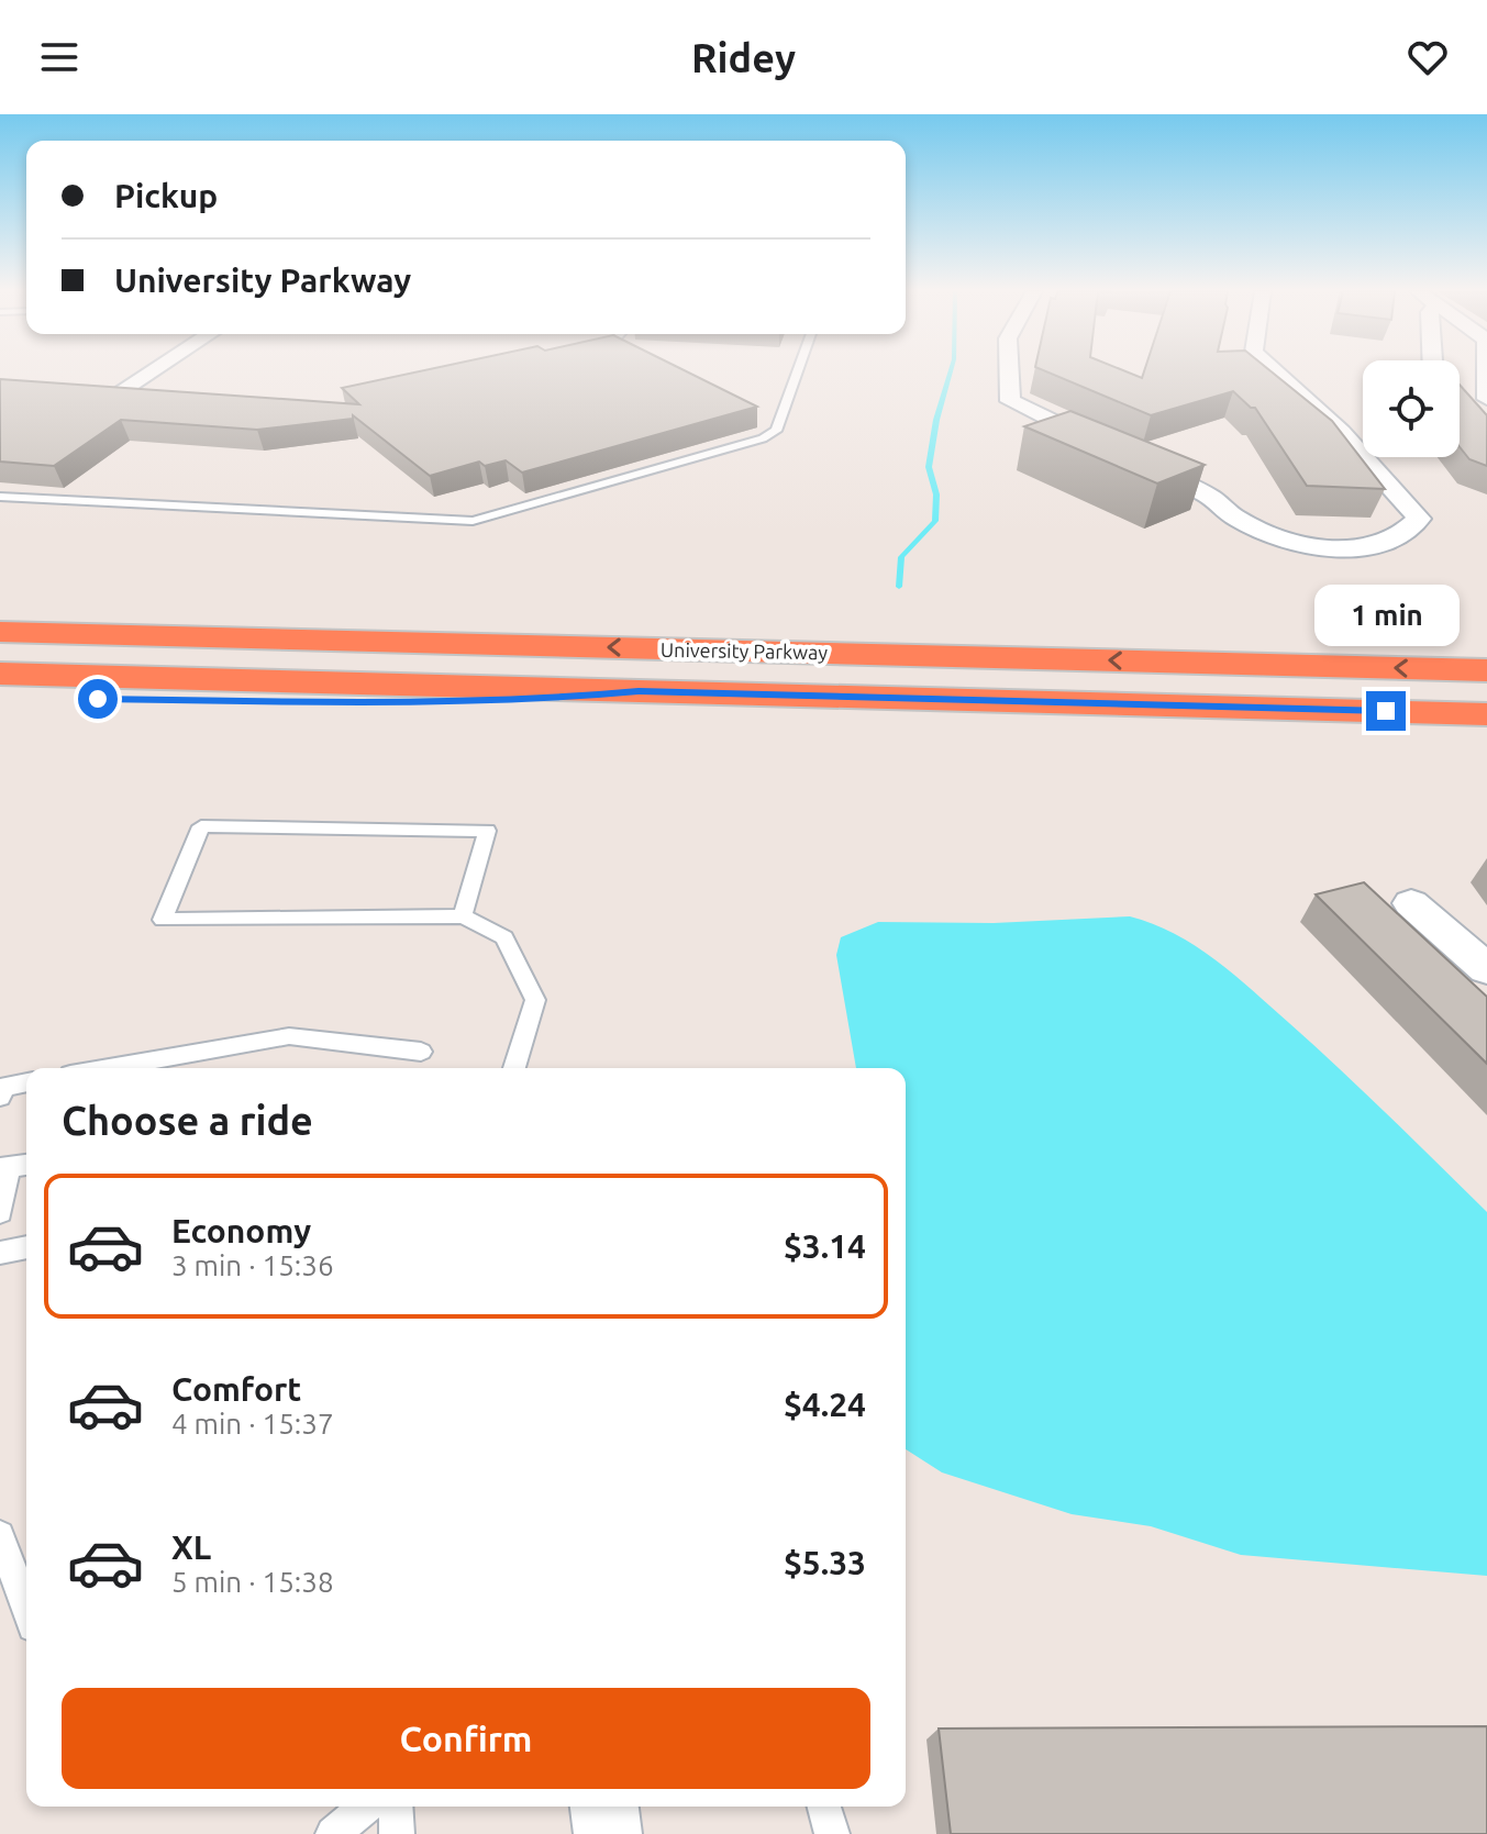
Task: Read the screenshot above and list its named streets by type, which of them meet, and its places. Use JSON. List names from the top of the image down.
{
  "streets": {
    "highway": ["University Parkway"]
  },
  "page": {
    "header": "Ridey",
    "banner": ["Pickup", "University Parkway"],
    "bubble": "1 min",
    "heading": "Choose a ride",
    "list": [
      {
        "name": "Economy",
        "note": "3 min · 15:36",
        "value": "$3.14"
      },
      {
        "name": "Comfort",
        "note": "4 min · 15:37",
        "value": "$4.24"
      },
      {
        "name": "XL",
        "note": "5 min · 15:38",
        "value": "$5.33"
      }
    ],
    "buttons": "Confirm"
  }
}
